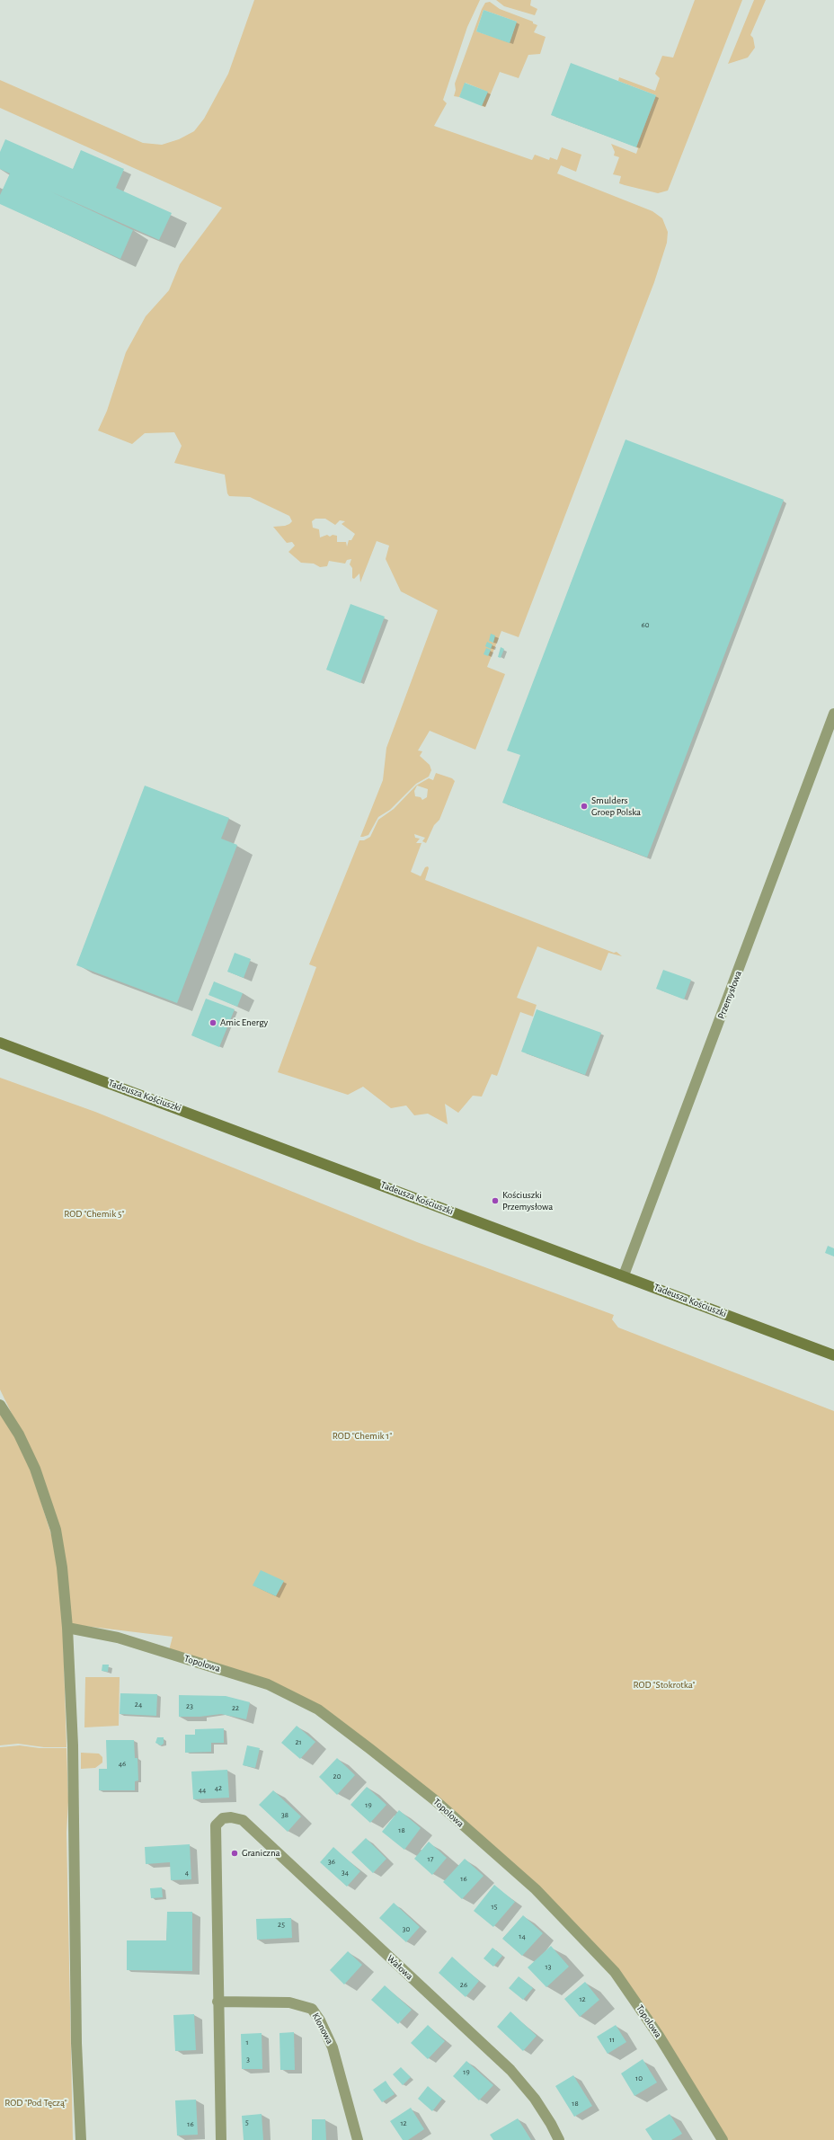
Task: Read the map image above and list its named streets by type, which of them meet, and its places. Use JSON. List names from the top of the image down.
{
  "streets": {
    "main road": ["Tadeusza Kościuszki"],
    "street": [
      "Przemysłowa",
      "Topolowa",
      "Wałowa",
      "Klonowa"
    ]
  },
  "crossings": [
    ["Przemysłowa", "Tadeusza Kościuszki"],
    ["Wałowa", "Klonowa"]
  ],
  "parks": [
    "ROD \"Chemik 5\"",
    "ROD \"Chemik 1\"",
    "ROD \"Stokrotka\"",
    "ROD \"Pod Tęczą\""
  ],
  "places": [
    "Smulders Groep Polska",
    "Amic Energy",
    "Kościuszki Przemysłowa",
    "Graniczna"
  ],
  "house_numbers": [
    "60",
    "24",
    "23",
    "22",
    "21",
    "46",
    "20",
    "42",
    "44",
    "19",
    "38",
    "18",
    "17",
    "36",
    "4",
    "34",
    "16",
    "15",
    "25",
    "30",
    "14",
    "13",
    "26",
    "12",
    "11",
    "1",
    "3",
    "19",
    "10",
    "18",
    "5",
    "12",
    "16"
  ]
}
